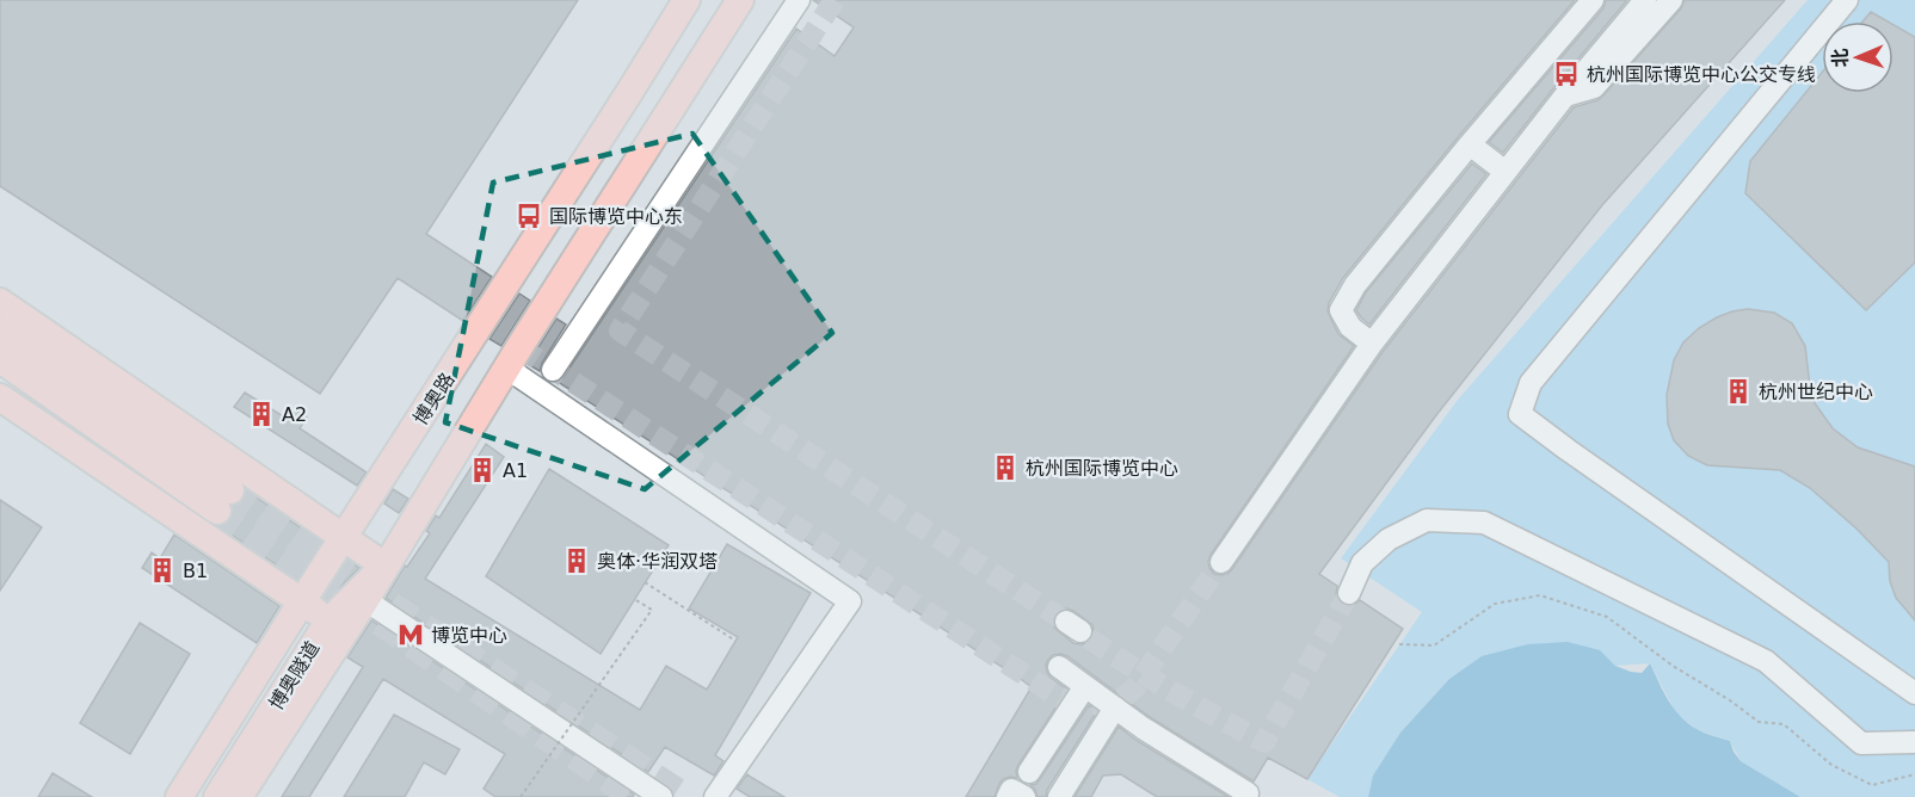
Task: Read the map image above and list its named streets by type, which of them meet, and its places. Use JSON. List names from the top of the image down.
{
  "streets": {
    "main road": ["博奥路", "博奥隧道"]
  },
  "places": {
    "bus stop": ["杭州国际博览中心公交专线", "国际博览中心东"],
    "building": [
      "杭州世纪中心",
      "A2",
      "杭州国际博览中心",
      "A1",
      "奥体·华润双塔",
      "B1"
    ],
    "metro station": ["博览中心"]
  },
  "north": "left"
}
